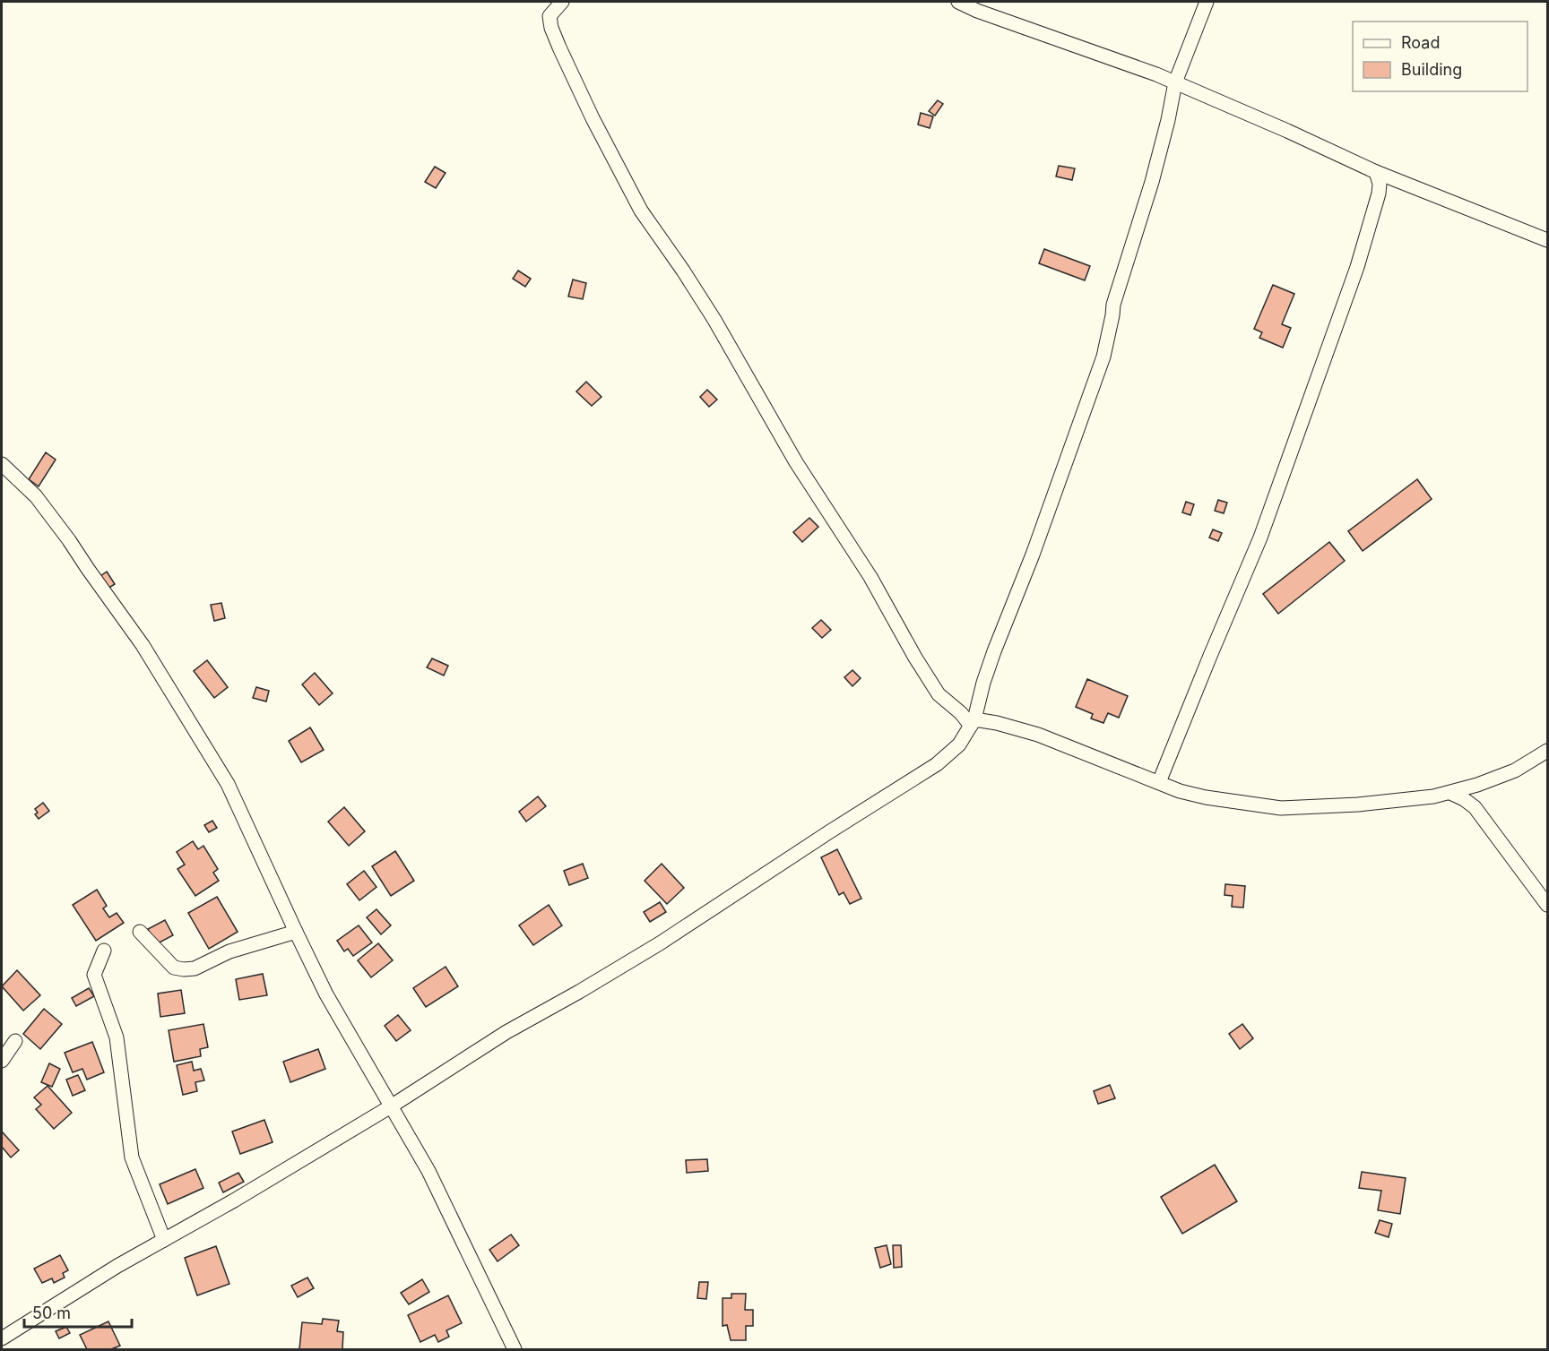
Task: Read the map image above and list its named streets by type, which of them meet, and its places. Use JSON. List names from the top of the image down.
{
  "legend": ["Road", "Building"],
  "scale_bar": "50 m"
}
